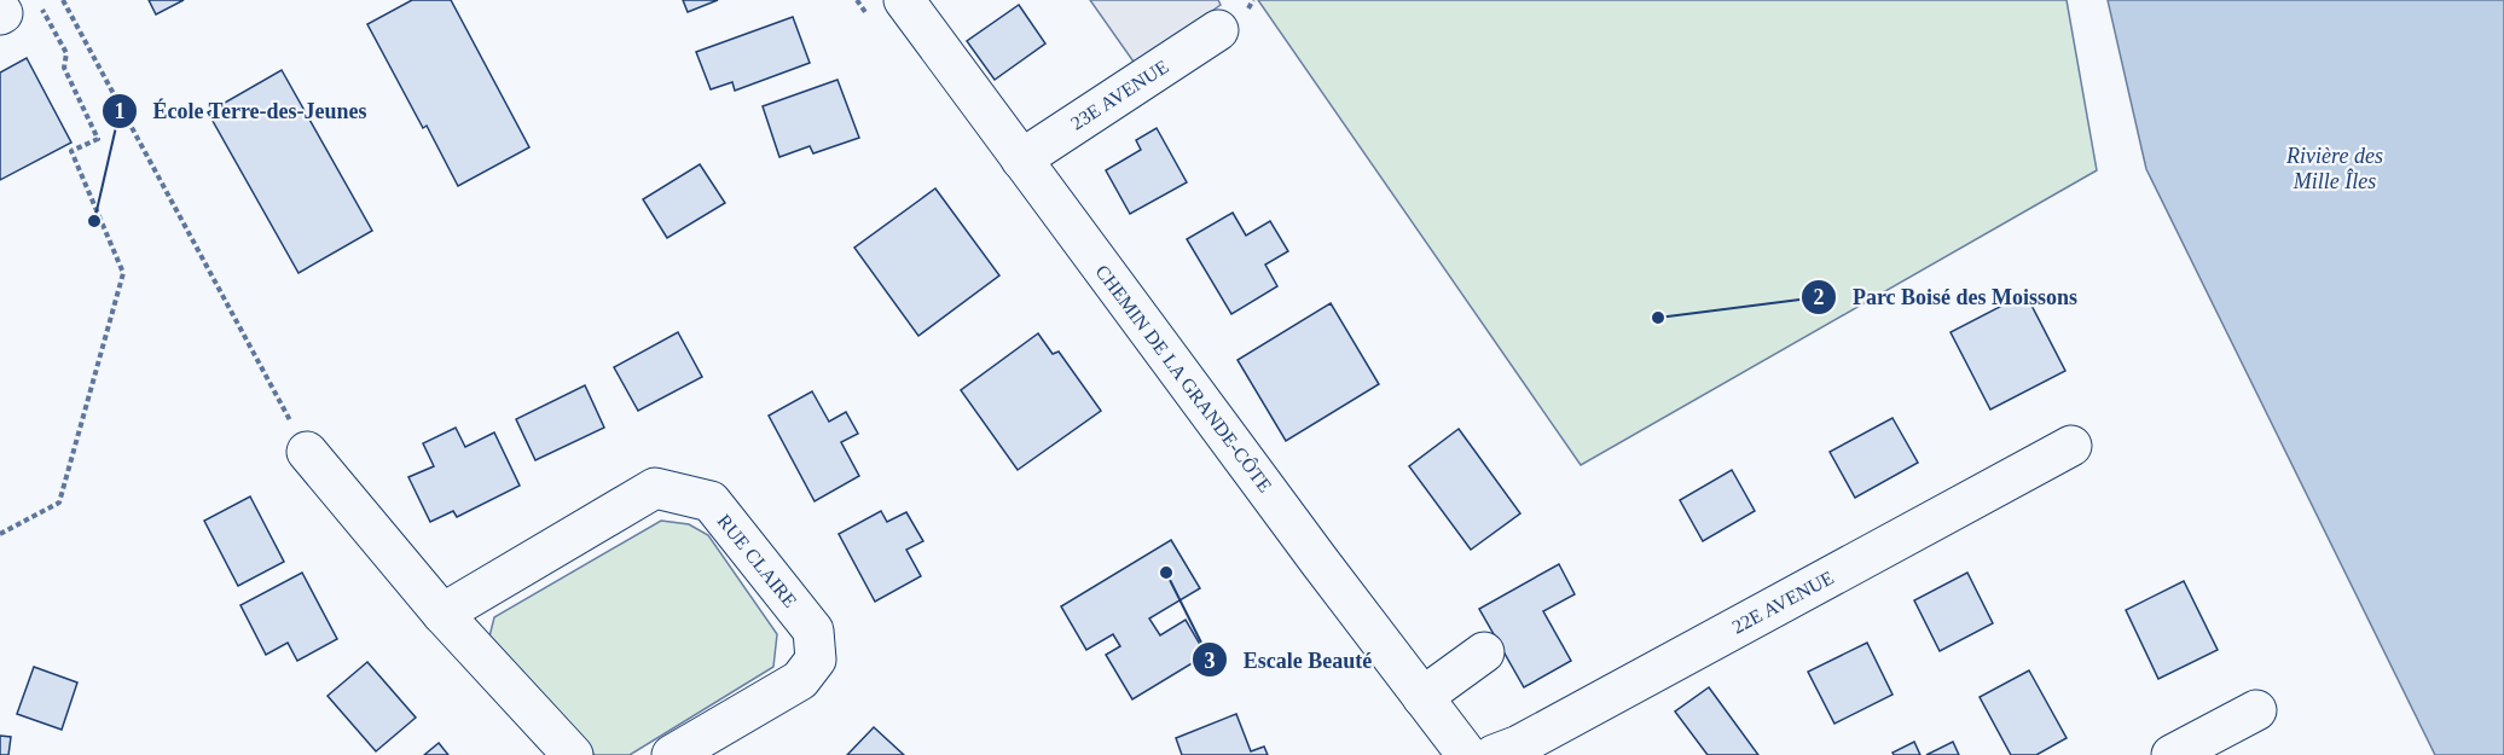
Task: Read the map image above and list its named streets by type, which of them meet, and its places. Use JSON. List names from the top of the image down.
{
  "streets": {
    "street": [
      "23E AVENUE",
      "CHEMIN DE LA GRANDE-CÔTE",
      "RUE CLAIRE",
      "22E AVENUE"
    ]
  },
  "crossings": [
    ["23E AVENUE", "CHEMIN DE LA GRANDE-CÔTE"]
  ],
  "water": ["Rivière des Mille Îles"],
  "places": ["École Terre-des-Jeunes", "Parc Boisé des Moissons", "Escale Beauté"]
}
